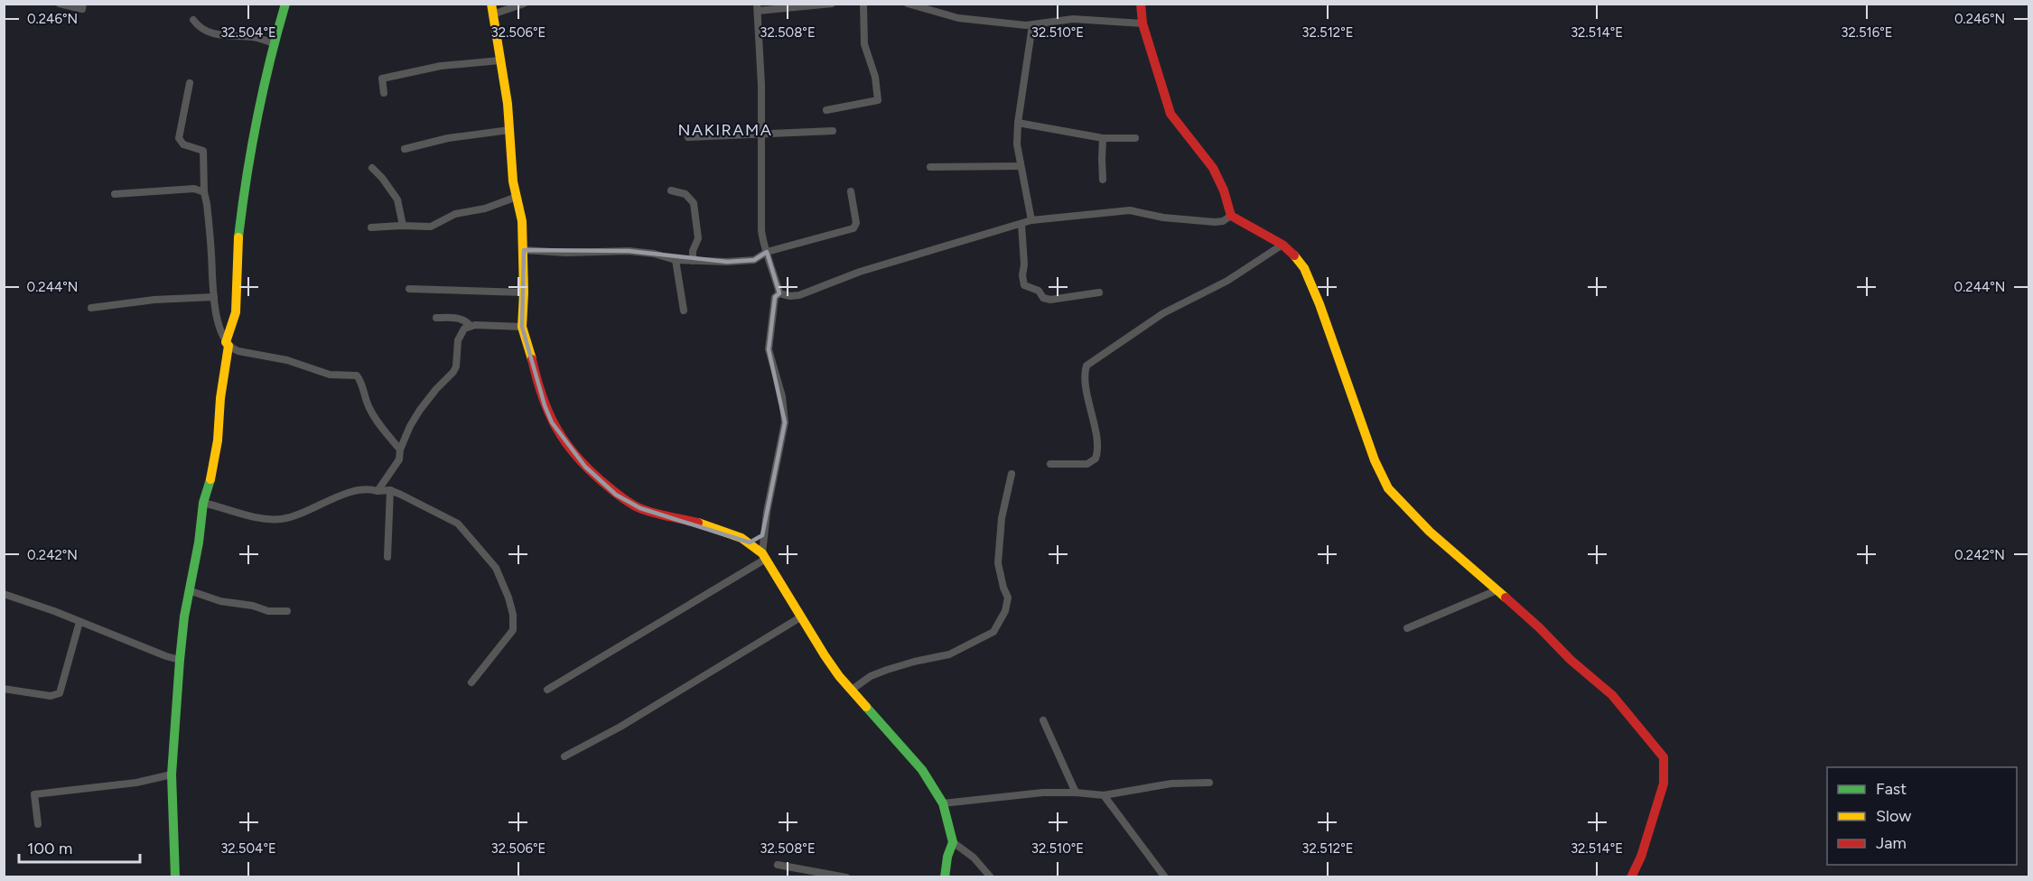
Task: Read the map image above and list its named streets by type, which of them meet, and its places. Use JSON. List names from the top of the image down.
{
  "districts": ["NAKIRAMA"],
  "legend": ["Fast", "Slow", "Jam"],
  "scale_bar": "100 m",
  "coordinates": [
    "0.246°N",
    "32.504°E",
    "32.506°E",
    "32.508°E",
    "32.510°E",
    "32.512°E",
    "32.514°E",
    "32.516°E",
    "0.244°N",
    "0.242°N"
  ]
}
